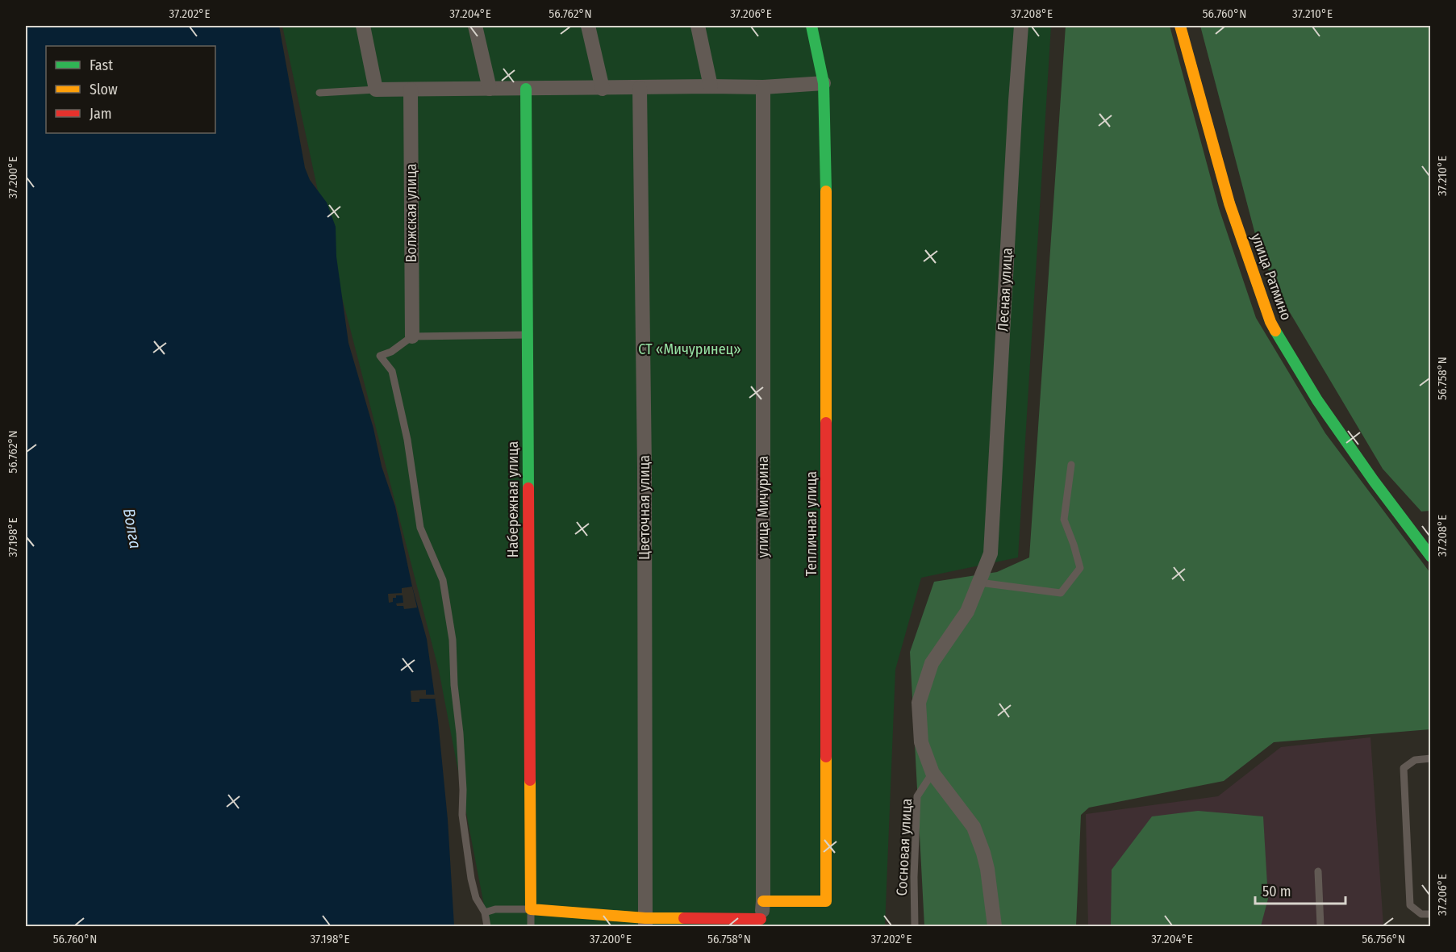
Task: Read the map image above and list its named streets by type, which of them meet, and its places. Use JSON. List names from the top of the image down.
{
  "streets": {
    "street": [
      "Волжская улица",
      "улица Ратмино",
      "Лесная улица",
      "Набережная улица",
      "улица Мичурина",
      "Цветочная улица",
      "Тепличная улица"
    ],
    "lane": ["Сосновая улица"]
  },
  "crossings": [
    ["Лесная улица", "Сосновая улица"],
    ["улица Мичурина", "Тепличная улица"]
  ],
  "water": ["Волга"],
  "parks": ["СТ «Мичуринец»"],
  "legend": ["Fast", "Slow", "Jam"],
  "scale_bar": "50 m",
  "coordinates": [
    "37.202°E",
    "37.204°E",
    "56.762°N",
    "37.206°E",
    "37.208°E",
    "56.760°N",
    "37.210°E",
    "37.200°E",
    "56.758°N",
    "37.198°E",
    "56.756°N"
  ]
}
